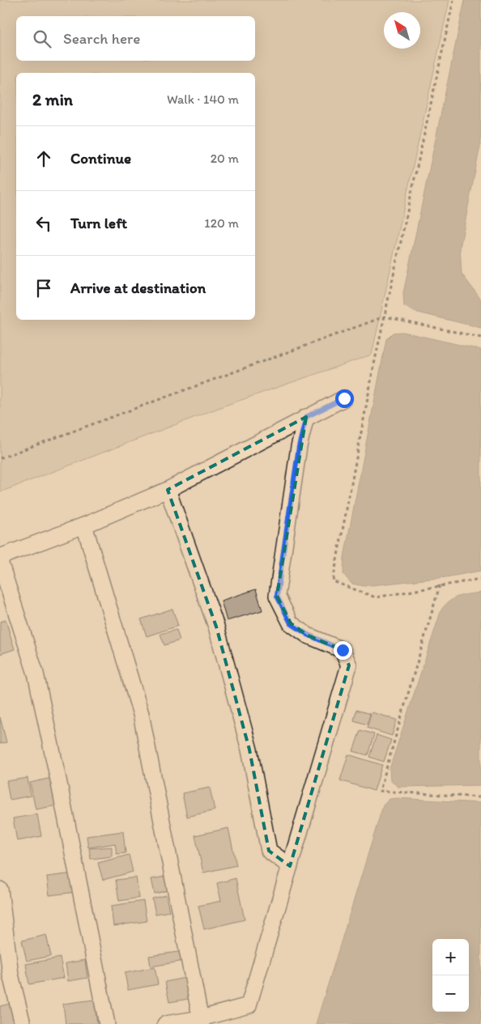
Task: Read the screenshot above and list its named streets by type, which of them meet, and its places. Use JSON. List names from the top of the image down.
{
  "north": "top left",
  "page": {
    "search": "Search here",
    "heading": ["2 min", "Walk · 140 m"],
    "list": [
      ["Continue", "20 m"],
      ["Turn left", "120 m"],
      "Arrive at destination"
    ],
    "map_buttons": ["+", "−"]
  }
}
